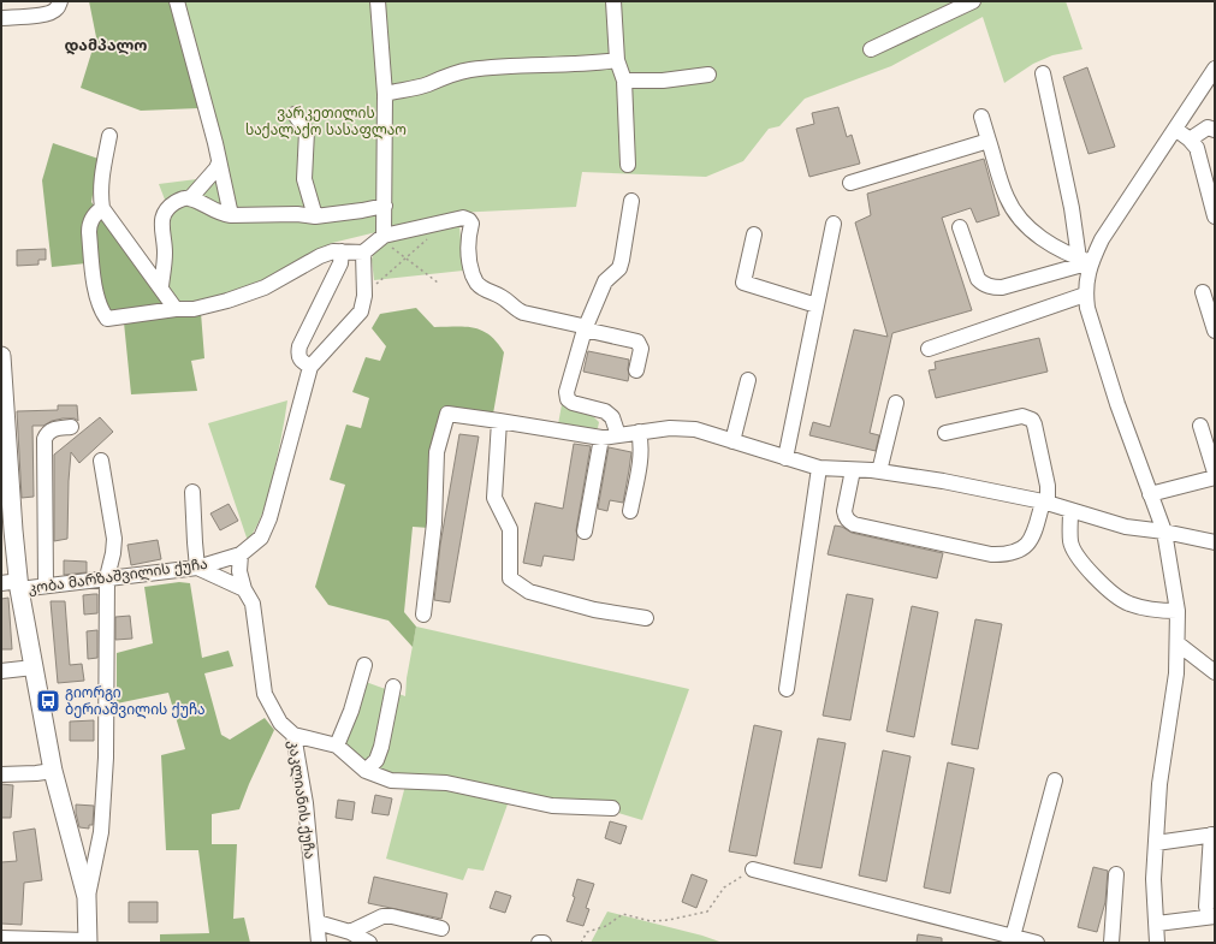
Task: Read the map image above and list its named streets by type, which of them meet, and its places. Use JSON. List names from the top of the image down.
{
  "streets": {
    "street": ["კობა მარზაშვილის ქუჩა", "კაკლიანის ქუჩა"]
  },
  "crossings": [
    ["კობა მარზაშვილის ქუჩა", "კაკლიანის ქუჩა"]
  ],
  "districts": ["დამპალო"],
  "parks": ["ვარკეთილის საქალაქო სასაფლაო"],
  "places": {
    "bus stop": ["გიორგი ბერიაშვილის ქუჩა"]
  }
}
